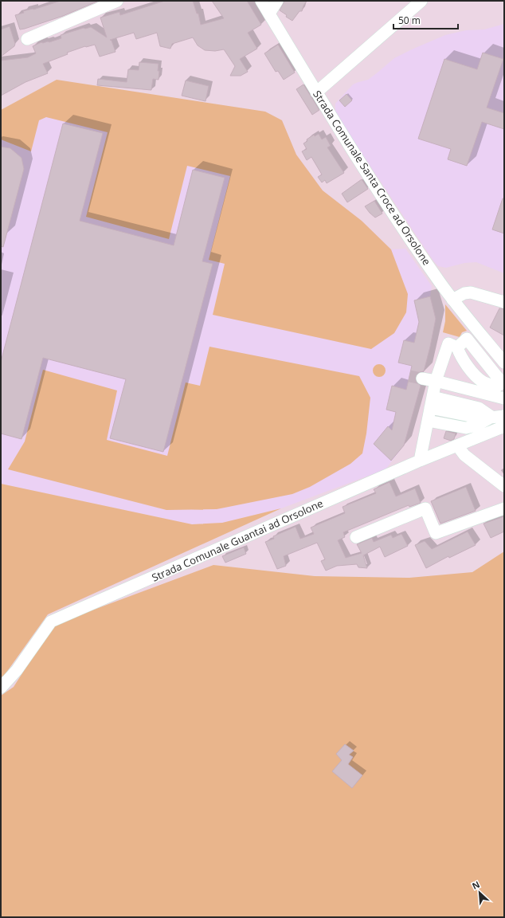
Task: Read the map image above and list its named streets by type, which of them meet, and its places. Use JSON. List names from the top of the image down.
{
  "streets": {
    "street": ["Strada Comunale Santa Croce ad Orsolone", "Strada Comunale Guantai ad Orsolone"]
  },
  "scale_bar": "50 m",
  "north": "top left"
}
